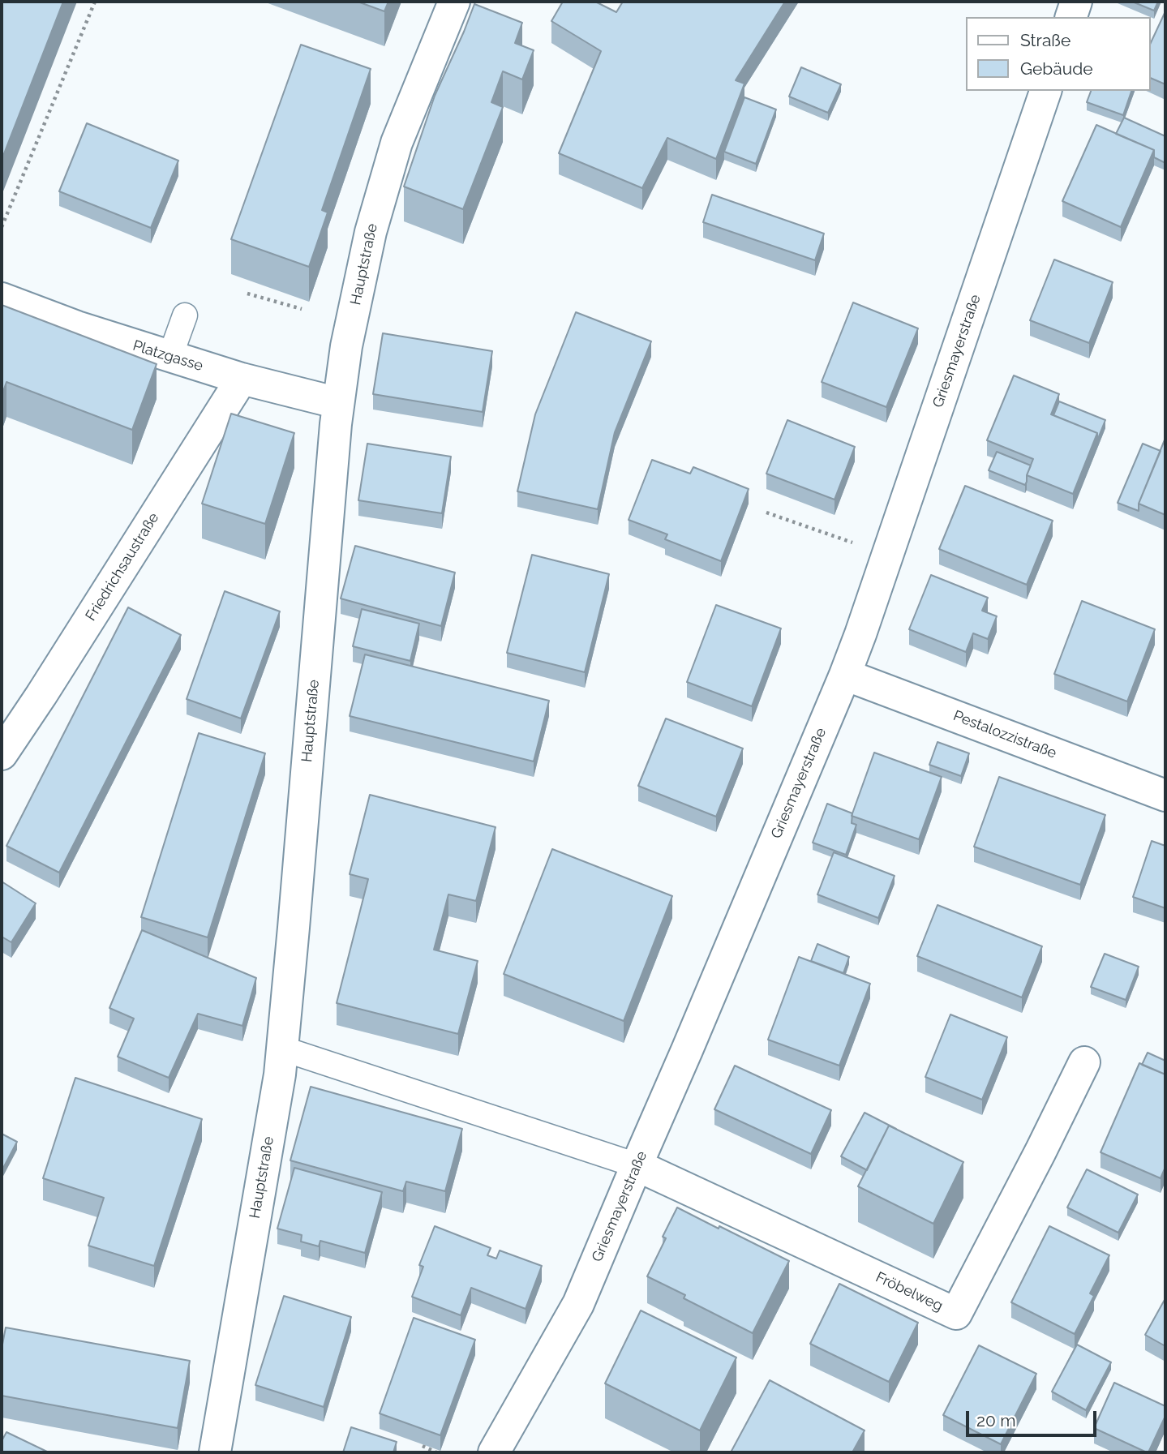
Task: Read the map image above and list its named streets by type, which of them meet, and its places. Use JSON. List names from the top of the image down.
{
  "streets": {
    "street": [
      "Hauptstraße",
      "Griesmayerstraße",
      "Platzgasse",
      "Friedrichsaustraße",
      "Pestalozzistraße",
      "Fröbelweg"
    ]
  },
  "crossings": [
    ["Hauptstraße", "Platzgasse"],
    ["Griesmayerstraße", "Pestalozzistraße"],
    ["Griesmayerstraße", "Fröbelweg"],
    ["Platzgasse", "Friedrichsaustraße"]
  ],
  "legend": ["Straße", "Gebäude"],
  "scale_bar": "20 m"
}
